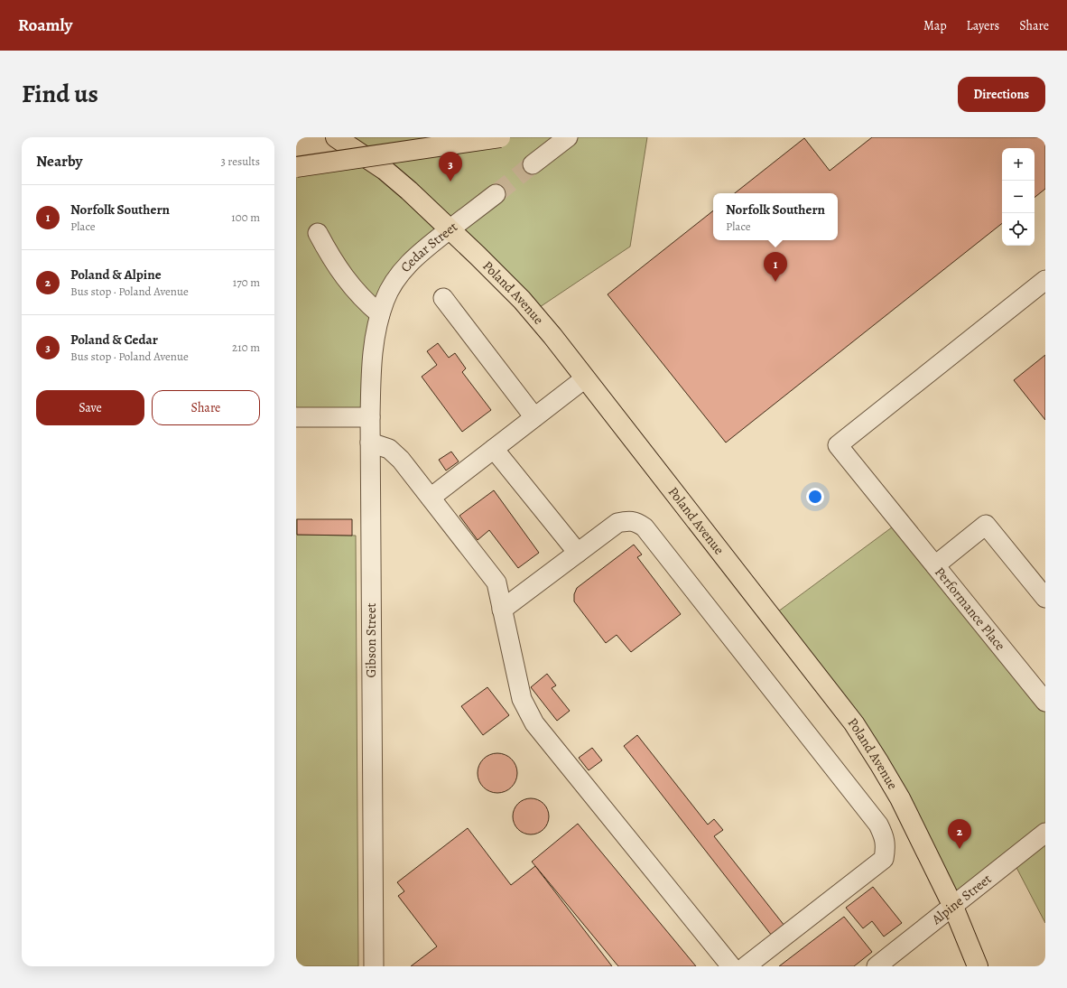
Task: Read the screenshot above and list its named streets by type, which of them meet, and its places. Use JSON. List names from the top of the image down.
{
  "streets": {
    "main road": ["Poland Avenue"],
    "street": [
      "Cedar Street",
      "Performance Place",
      "Gibson Street",
      "Alpine Street"
    ]
  },
  "crossings": [
    ["Cedar Street", "Poland Avenue"],
    ["Cedar Street", "Gibson Street"],
    ["Poland Avenue", "Alpine Street"]
  ],
  "page": {
    "header": "Roamly",
    "nav": ["Map", "Layers", "Share"],
    "title": "Find us",
    "buttons": [
      "Directions",
      ["Save", "Share"]
    ],
    "heading": ["Nearby", "3 results"],
    "map_buttons": ["+", "−"],
    "pins": ["3", "1", "2"],
    "list": [
      {
        "mark": "1",
        "name": "Norfolk Southern",
        "note": "Place",
        "value": "100 m"
      },
      {
        "mark": "2",
        "name": "Poland & Alpine",
        "note": "Bus stop · Poland Avenue",
        "value": "170 m"
      },
      {
        "mark": "3",
        "name": "Poland & Cedar",
        "note": "Bus stop · Poland Avenue",
        "value": "210 m"
      }
    ],
    "popup": ["Norfolk Southern", "Place"]
  }
}
